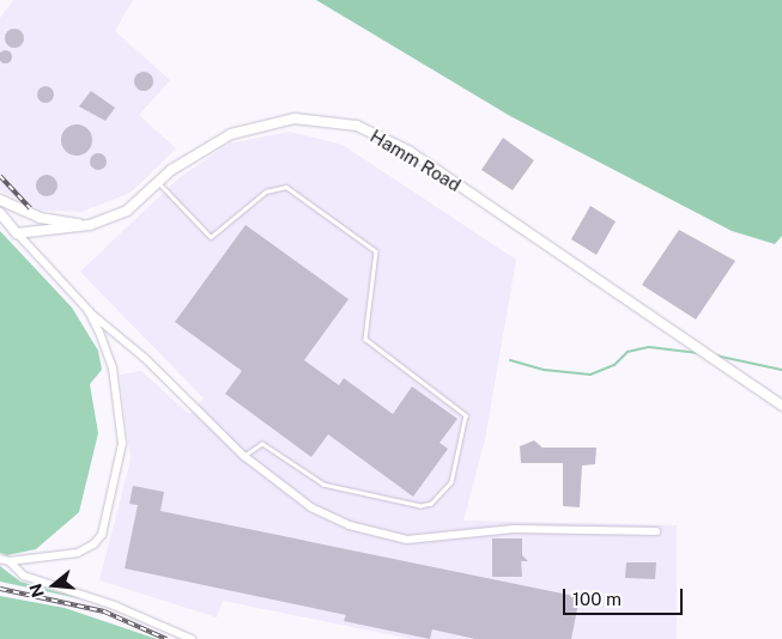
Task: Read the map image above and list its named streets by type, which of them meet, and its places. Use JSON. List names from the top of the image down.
{
  "streets": {
    "main road": ["Hamm Road"]
  },
  "scale_bar": "100 m",
  "north": "left"
}
